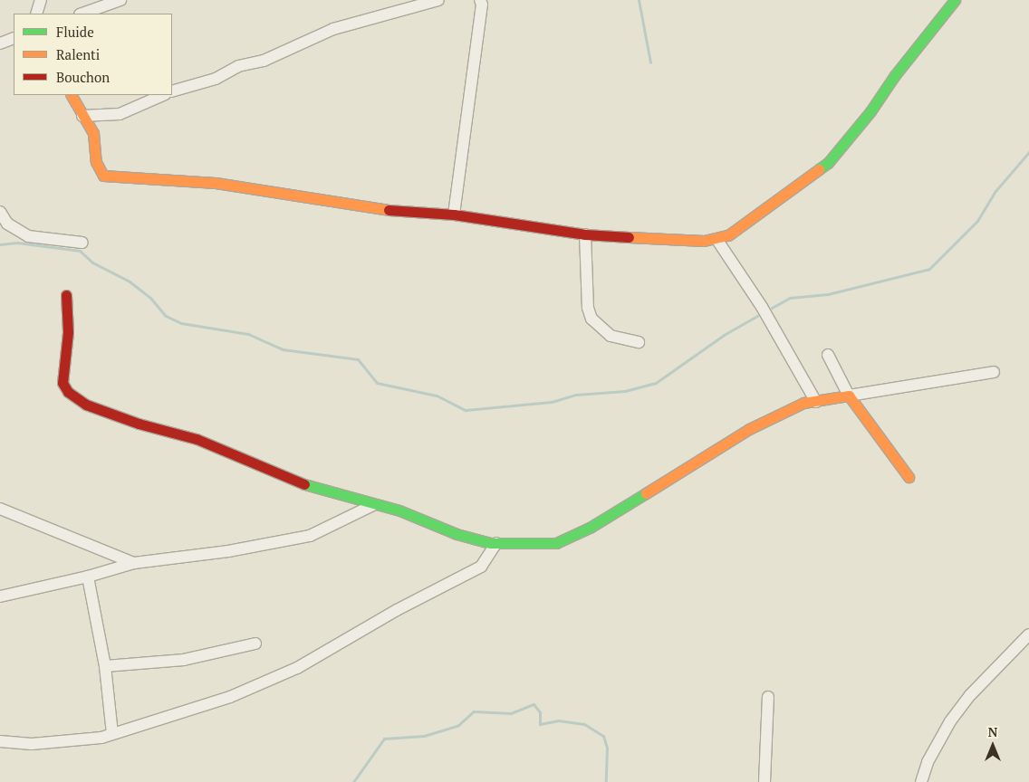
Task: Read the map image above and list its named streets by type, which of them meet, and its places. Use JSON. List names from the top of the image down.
{
  "legend": ["Fluide", "Ralenti", "Bouchon"],
  "north": "top"
}
